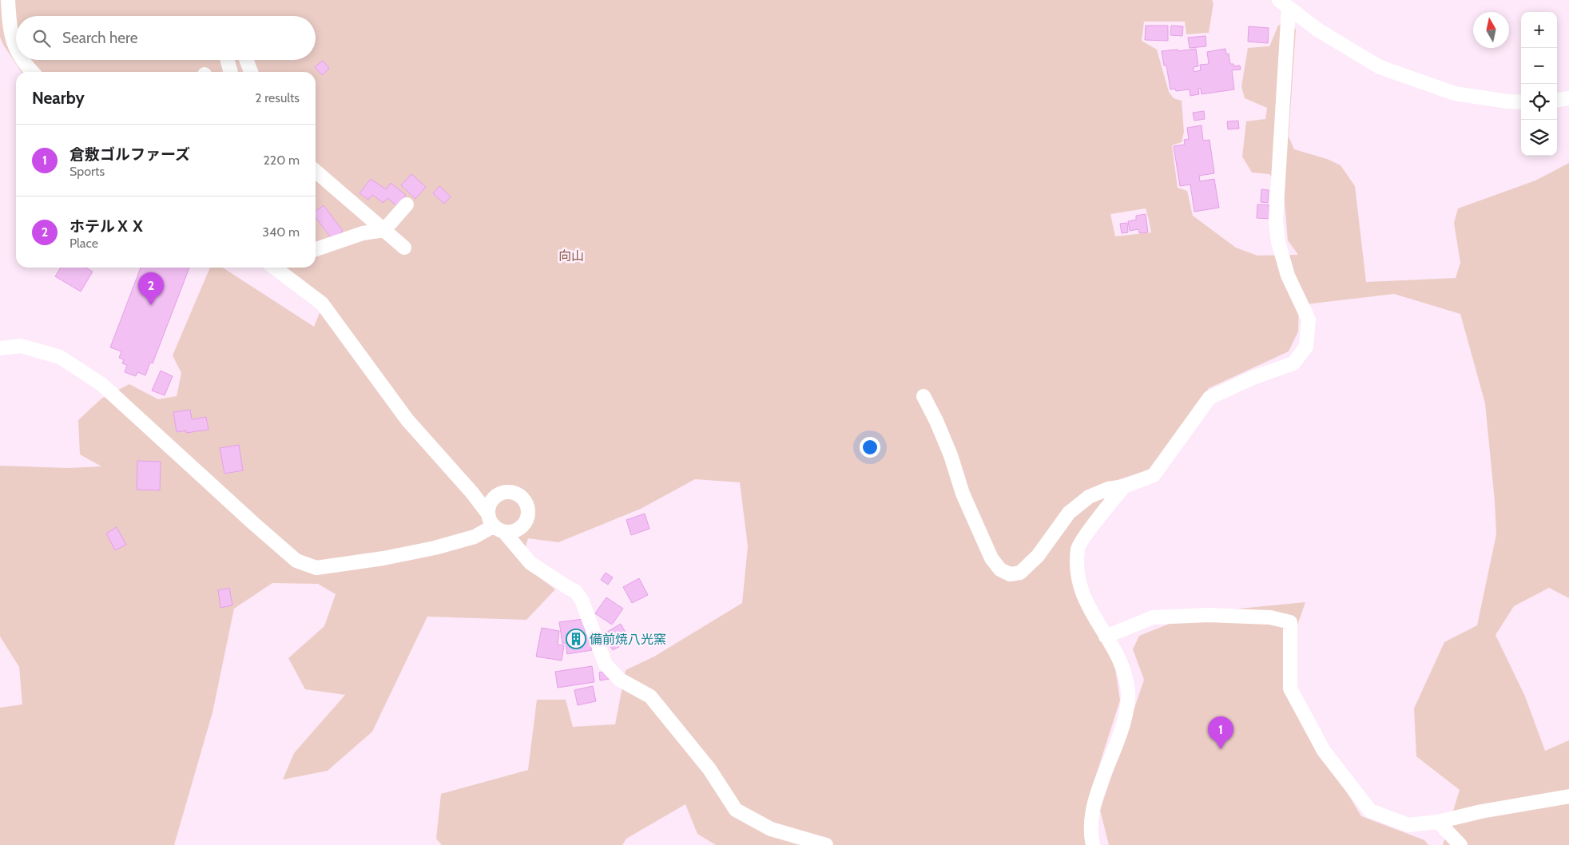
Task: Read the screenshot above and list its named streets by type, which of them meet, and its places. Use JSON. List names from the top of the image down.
{
  "parks": ["向山"],
  "places": {
    "building": ["備前焼八光窯"]
  },
  "north": "top",
  "page": {
    "map_buttons": ["+", "−"],
    "search": "Search here",
    "heading": ["Nearby", "2 results"],
    "list": [
      {
        "mark": "1",
        "name": "倉敷ゴルファーズ",
        "note": "Sports",
        "value": "220 m"
      },
      {
        "mark": "2",
        "name": "ホテルＸＸ",
        "note": "Place",
        "value": "340 m"
      }
    ],
    "pins": ["2", "1"]
  }
}
